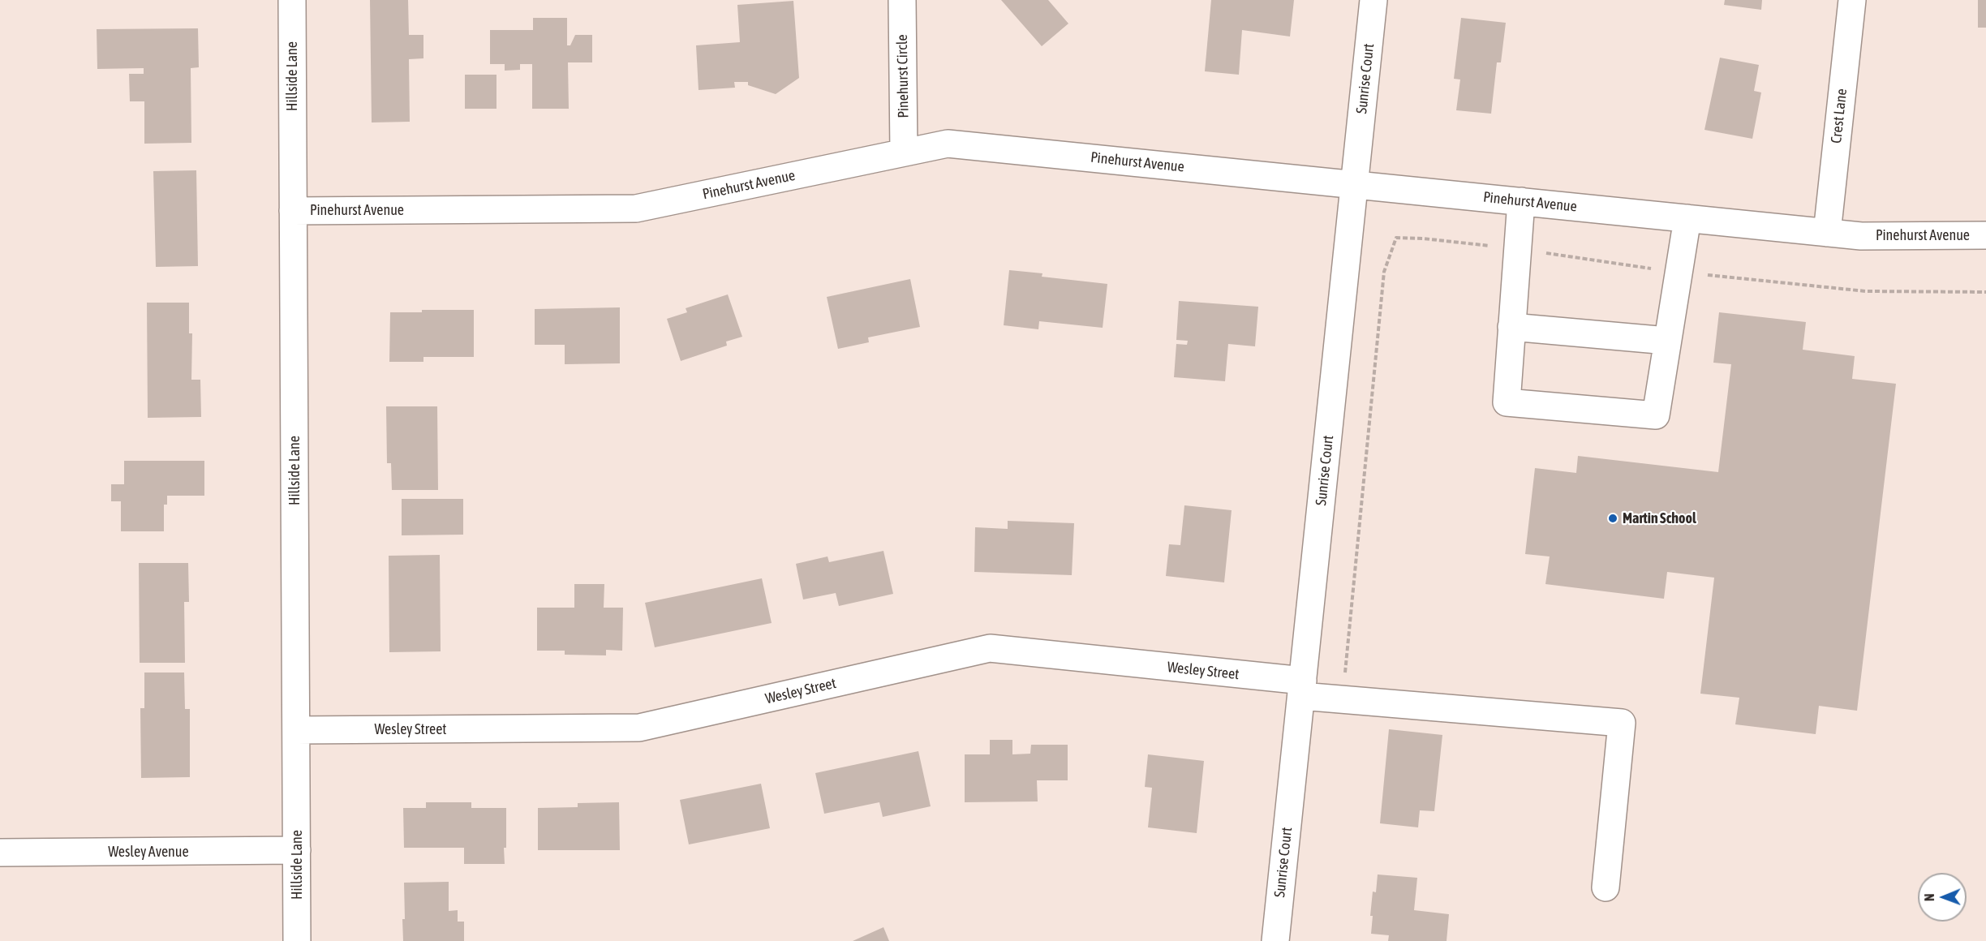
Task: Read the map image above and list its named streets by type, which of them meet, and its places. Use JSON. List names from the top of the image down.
{
  "streets": {
    "street": [
      "Hillside Lane",
      "Pinehurst Circle",
      "Sunrise Court",
      "Crest Lane",
      "Pinehurst Avenue",
      "Wesley Street",
      "Wesley Avenue"
    ]
  },
  "crossings": [
    ["Hillside Lane", "Pinehurst Avenue"],
    ["Hillside Lane", "Wesley Street"],
    ["Hillside Lane", "Wesley Avenue"],
    ["Pinehurst Circle", "Pinehurst Avenue"],
    ["Sunrise Court", "Pinehurst Avenue"],
    ["Sunrise Court", "Wesley Street"],
    ["Crest Lane", "Pinehurst Avenue"]
  ],
  "places": ["Martin School"],
  "north": "left"
}
